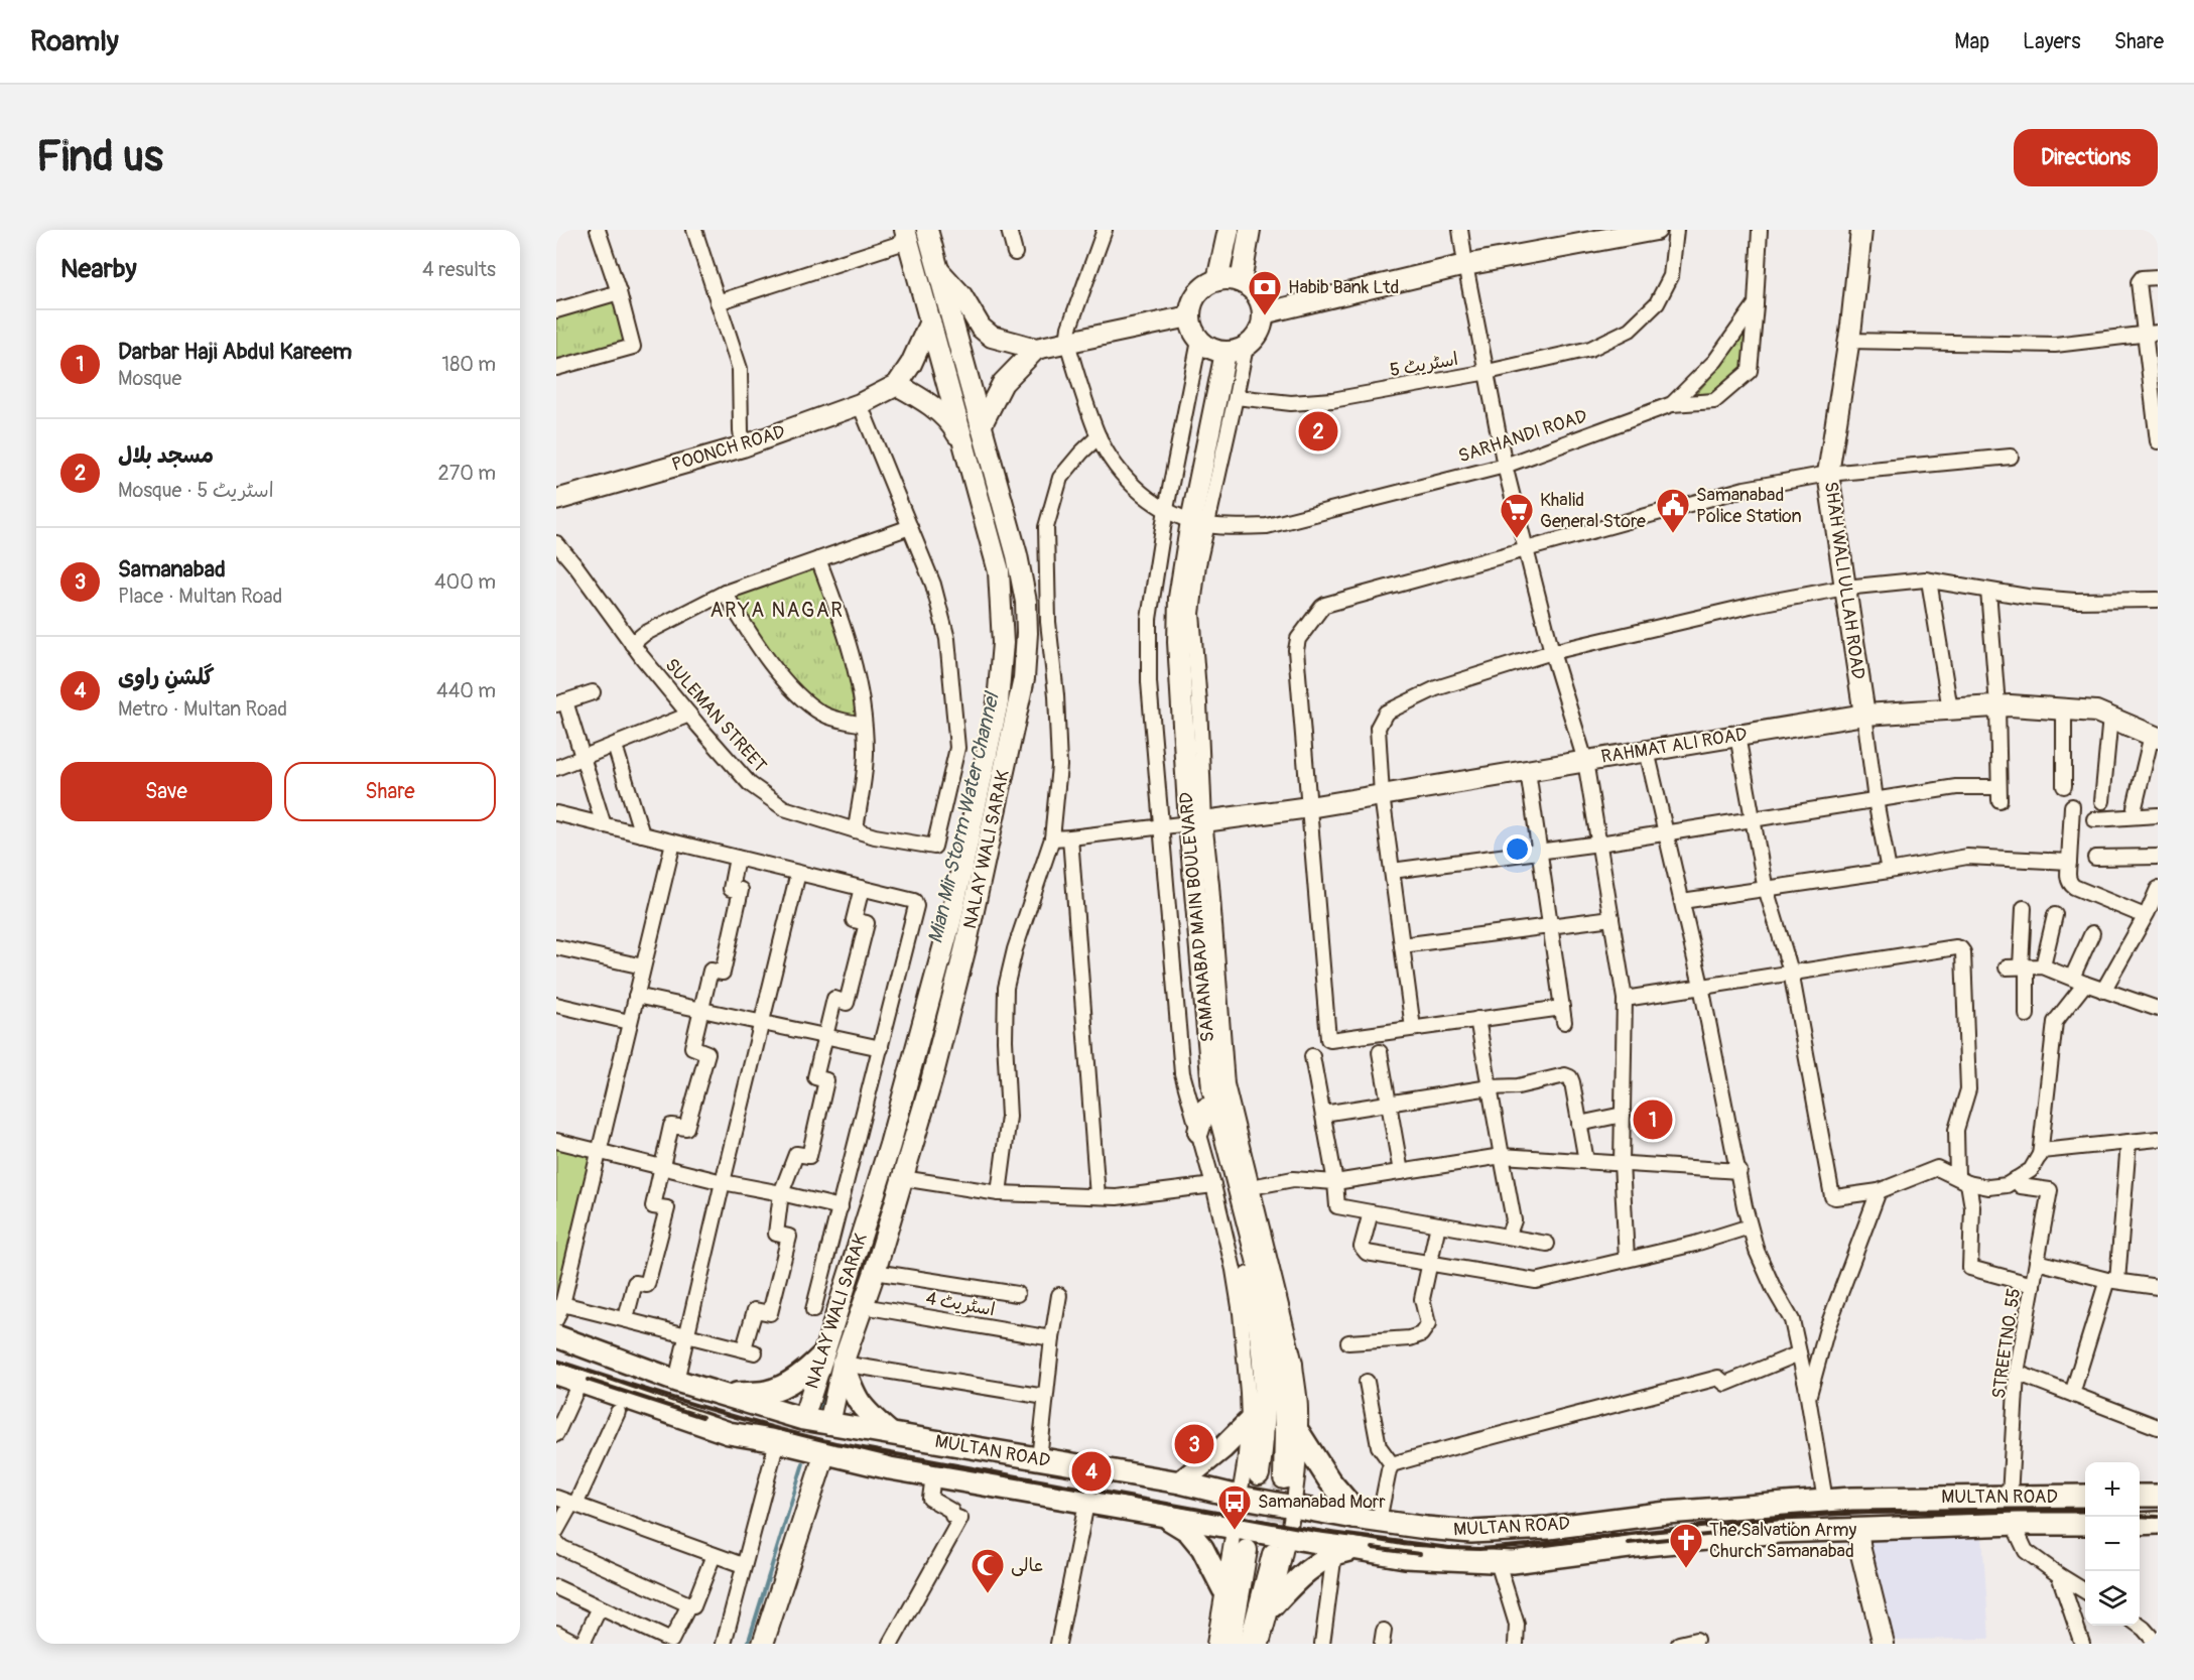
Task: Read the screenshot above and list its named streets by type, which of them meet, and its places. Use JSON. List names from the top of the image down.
{
  "streets": {
    "main road": [
      "POONCH ROAD",
      "SHAH WALI ULLAH ROAD",
      "RAHMAT ALI ROAD",
      "NALAY WALI SARAK",
      "SAMANABAD MAIN BOULEVARD",
      "MULTAN ROAD"
    ],
    "street": [
      "اسٹریٹ 5",
      "SARHANDI ROAD",
      "SULEMAN STREET",
      "اسٹریٹ 4",
      "STREETNO. 55"
    ]
  },
  "crossings": [
    ["SARHANDI ROAD", "SAMANABAD MAIN BOULEVARD"],
    ["POONCH ROAD", "NALAY WALI SARAK"],
    ["SHAH WALI ULLAH ROAD", "RAHMAT ALI ROAD"],
    ["RAHMAT ALI ROAD", "SAMANABAD MAIN BOULEVARD"],
    ["NALAY WALI SARAK", "اسٹریٹ 4"],
    ["NALAY WALI SARAK", "MULTAN ROAD"],
    ["STREETNO. 55", "MULTAN ROAD"]
  ],
  "districts": ["ARYA NAGAR"],
  "water": ["Mian Mir Storm Water Channel"],
  "places": {
    "bank": ["Habib Bank Ltd"],
    "public building": ["Samanabad Police Station"],
    "supermarket": ["Khalid General Store"],
    "bus stop": ["Samanabad Morr"],
    "church": ["The Salvation Army Church Samanabad"],
    "mosque": ["عالی"]
  },
  "page": {
    "header": "Roamly",
    "nav": ["Map", "Layers", "Share"],
    "buttons": [
      "Directions",
      ["Save", "Share"]
    ],
    "title": "Find us",
    "heading": ["Nearby", "4 results"],
    "list": [
      {
        "mark": "1",
        "name": "Darbar Haji Abdul Kareem",
        "note": "Mosque",
        "value": "180 m"
      },
      {
        "mark": "2",
        "name": "مسجد بلال",
        "note": "Mosque · اسٹریٹ 5",
        "value": "270 m"
      },
      {
        "mark": "3",
        "name": "Samanabad",
        "note": "Place · Multan Road",
        "value": "400 m"
      },
      {
        "mark": "4",
        "name": "گلشنِ راوی",
        "note": "Metro · Multan Road",
        "value": "440 m"
      }
    ],
    "pins": [
      "2",
      "1",
      "3",
      "4"
    ],
    "map_buttons": ["+", "−"]
  }
}
